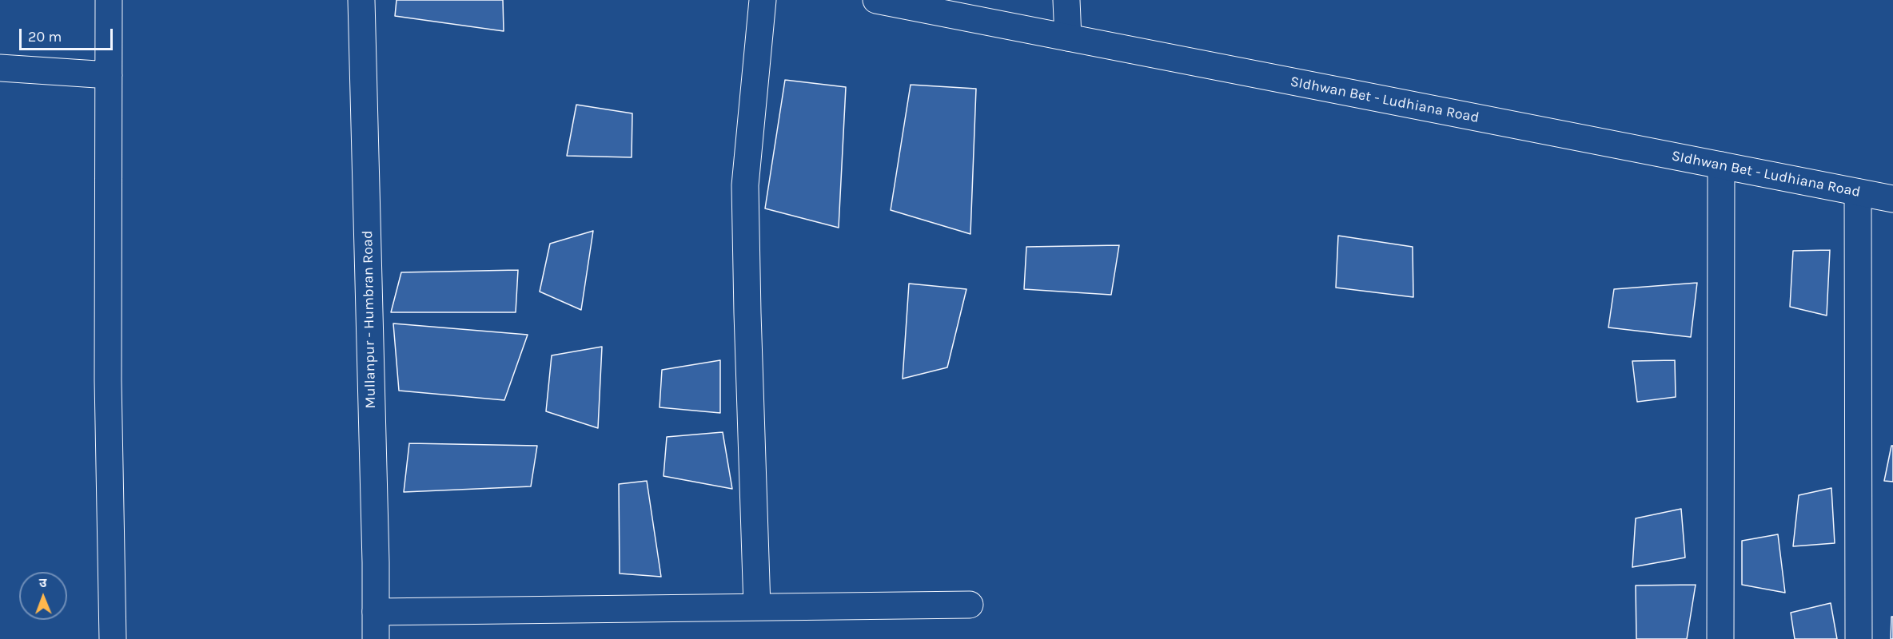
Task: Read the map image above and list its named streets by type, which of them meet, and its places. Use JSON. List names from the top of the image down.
{
  "streets": {
    "street": ["SIdhwan Bet - Ludhiana Road", "Mullanpur - Humbran Road"]
  },
  "scale_bar": "20 m",
  "north": "top"
}
